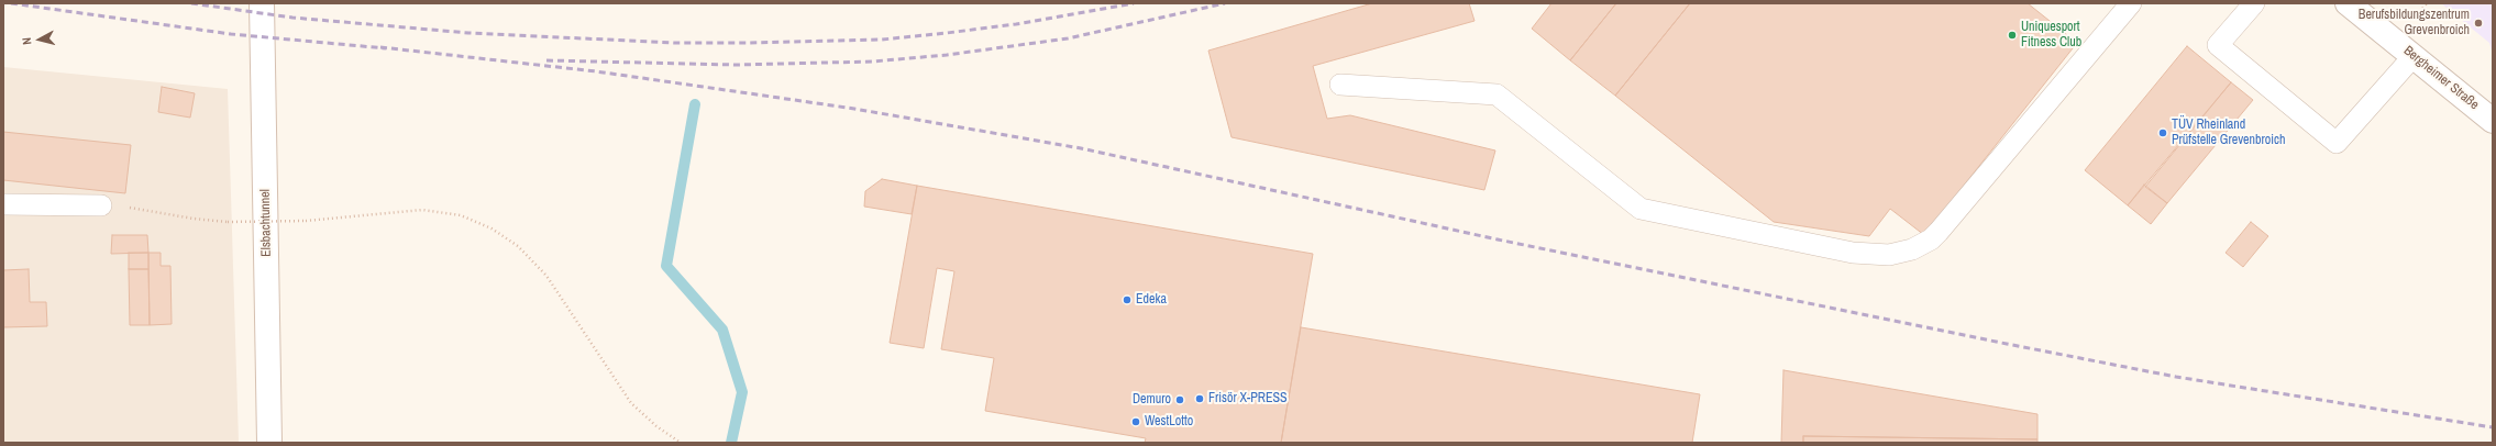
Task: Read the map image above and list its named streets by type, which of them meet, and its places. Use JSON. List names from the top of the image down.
{
  "streets": {
    "main road": ["Bergheimer Straße", "Elsbachtunnel"]
  },
  "places": [
    "Berufsbildungszentrum Grevenbroich",
    "Uniquesport Fitness Club",
    "TÜV Rheinland Prüfstelle Grevenbroich",
    "Edeka",
    "Frisör X-PRESS",
    "Demuro",
    "WestLotto"
  ],
  "north": "left"
}
